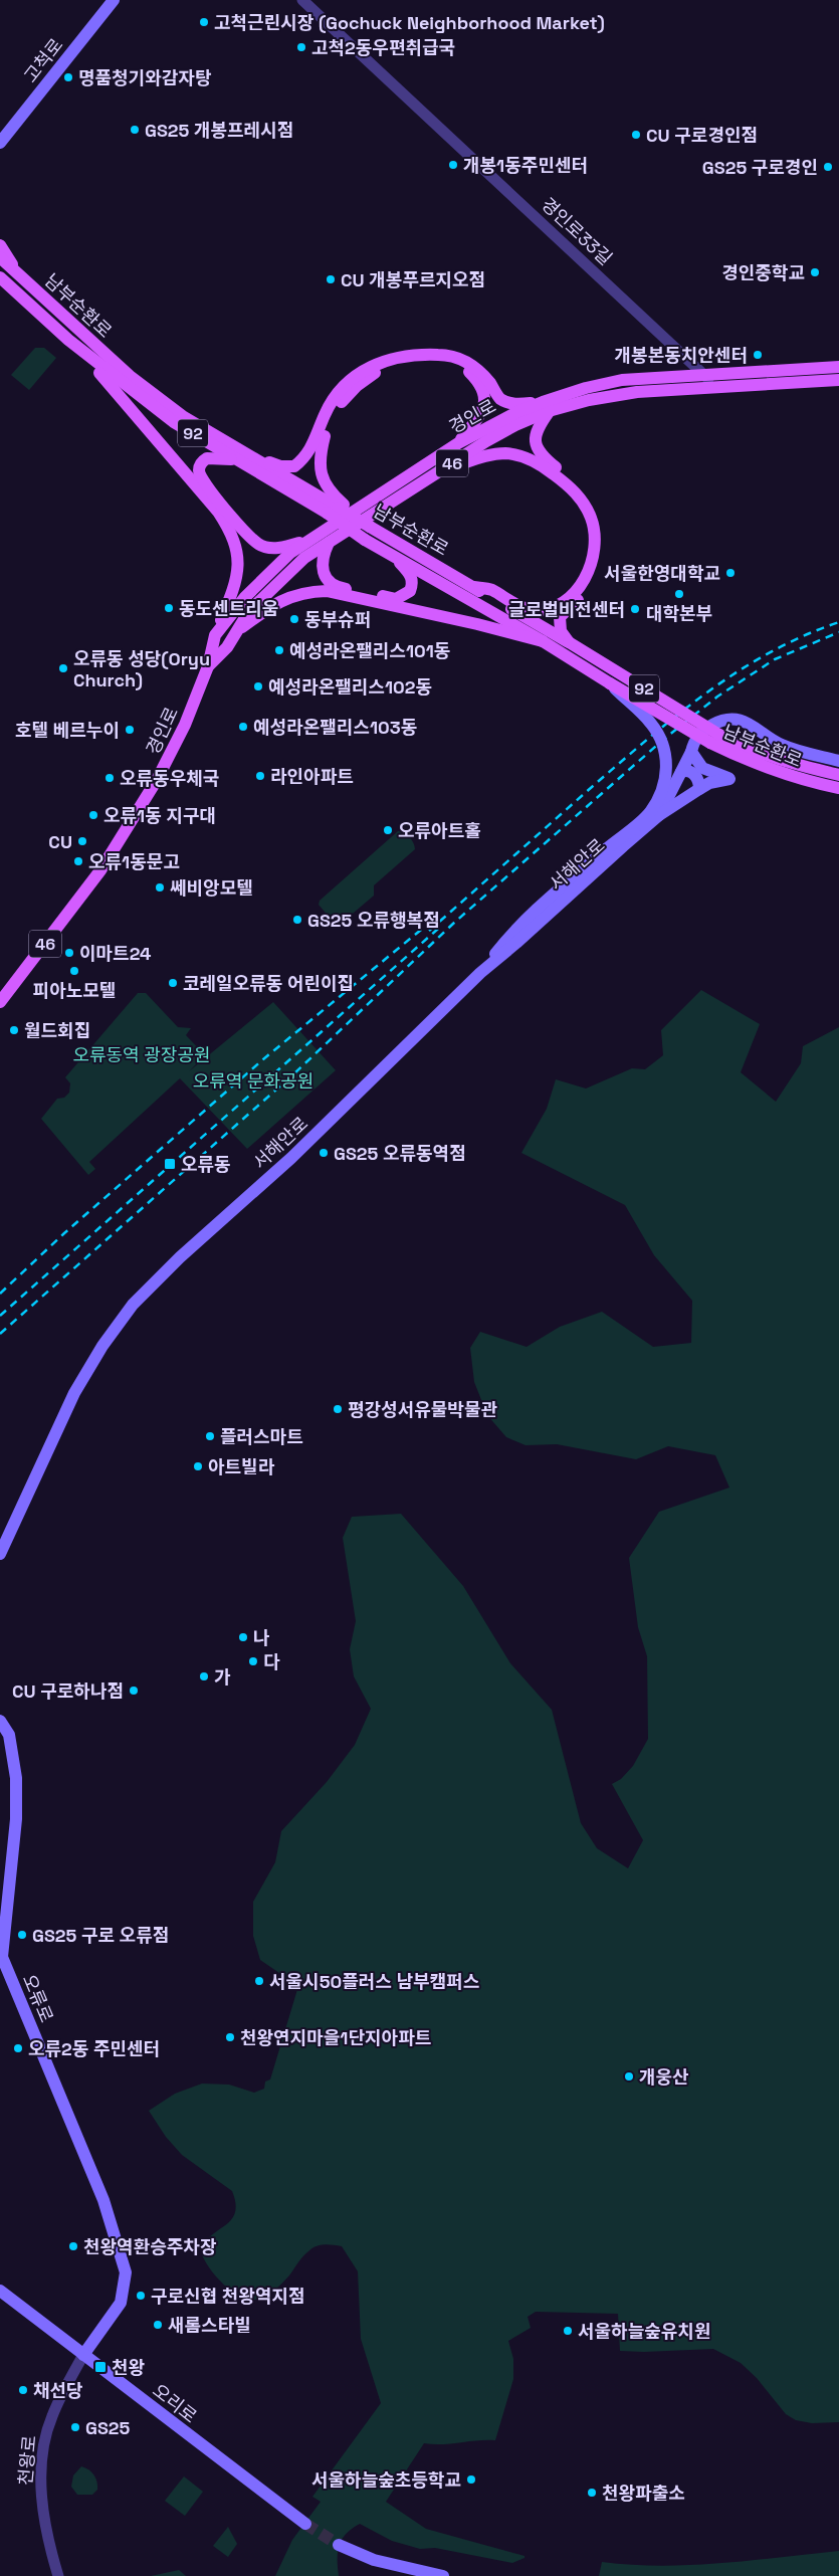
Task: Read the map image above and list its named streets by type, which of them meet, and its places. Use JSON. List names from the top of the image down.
{
  "streets": {
    "main road": [
      "고척로",
      "남부순환로",
      "경인로",
      "92",
      "46",
      "서해안로",
      "오류로",
      "오리로"
    ],
    "street": ["경인로33길", "천왕로"]
  },
  "crossings": [
    ["경인로33길", "경인로"],
    ["오류로", "오리로"],
    ["오류로", "천왕로"],
    ["오리로", "천왕로"]
  ],
  "parks": ["오류동역 광장공원", "오류역 문화공원"],
  "places": {
    "other": [
      "고척근린시장 (Gochuck Neighborhood Market)",
      "고척2동우편취급국",
      "명품청기와감자탕",
      "GS25 개봉프레시점",
      "CU 구로경인점",
      "개봉1동주민센터",
      "GS25 구로경인",
      "경인중학교",
      "CU 개봉푸르지오점",
      "개봉본동치안센터",
      "서울한영대학교",
      "대학본부",
      "동도센트리움",
      "글로벌비전센터",
      "동부슈퍼",
      "예성라온팰리스101동",
      "오류동 성당(Oryu Church)",
      "예성라온팰리스102동",
      "예성라온팰리스103동",
      "호텔 베르누이",
      "라인아파트",
      "오류동우체국",
      "오류1동 지구대",
      "오류아트홀",
      "CU",
      "오류1동문고",
      "쎄비앙모텔",
      "GS25 오류행복점",
      "이마트24",
      "피아노모텔",
      "코레일오류동 어린이집",
      "월드회집",
      "GS25 오류동역점",
      "평강성서유물박물관",
      "플러스마트",
      "아트빌라",
      "나",
      "다",
      "가",
      "CU 구로하나점",
      "GS25 구로 오류점",
      "서울시50플러스 남부캠퍼스",
      "천왕연지마을1단지아파트",
      "오류2동 주민센터",
      "개웅산",
      "천왕역환승주차장",
      "구로신협 천왕역지점",
      "새롬스타빌",
      "서울하늘숲유치원",
      "채선당",
      "GS25",
      "서울하늘숲초등학교",
      "천왕파출소"
    ],
    "transit": ["오류동", "천왕"]
  }
}
